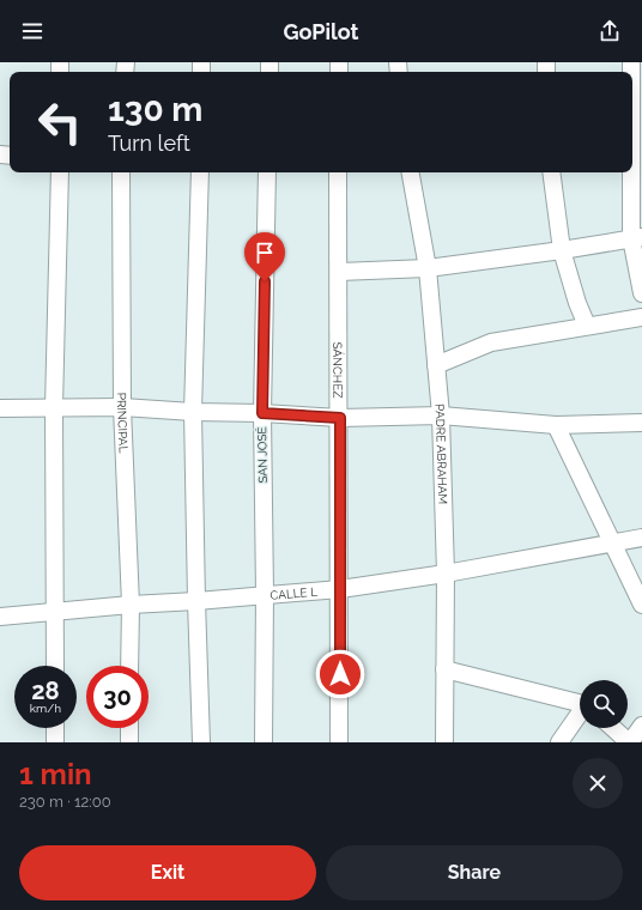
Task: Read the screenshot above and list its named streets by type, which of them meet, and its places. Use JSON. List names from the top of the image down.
{
  "streets": {
    "street": [
      "SÁNCHEZ",
      "PRINCIPAL",
      "SAN JOSÉ",
      "PADRE ABRAHAM",
      "CALLE L"
    ]
  },
  "crossings": [
    ["SÁNCHEZ", "CALLE L"],
    ["PRINCIPAL", "CALLE L"],
    ["SAN JOSÉ", "CALLE L"],
    ["PADRE ABRAHAM", "CALLE L"]
  ],
  "page": {
    "header": "GoPilot",
    "turn": ["130 m", "Turn left"],
    "speed": "28 km/h",
    "limit": "30",
    "heading": ["1 min", "230 m · 12:00"],
    "buttons": ["Exit", "Share"]
  }
}
